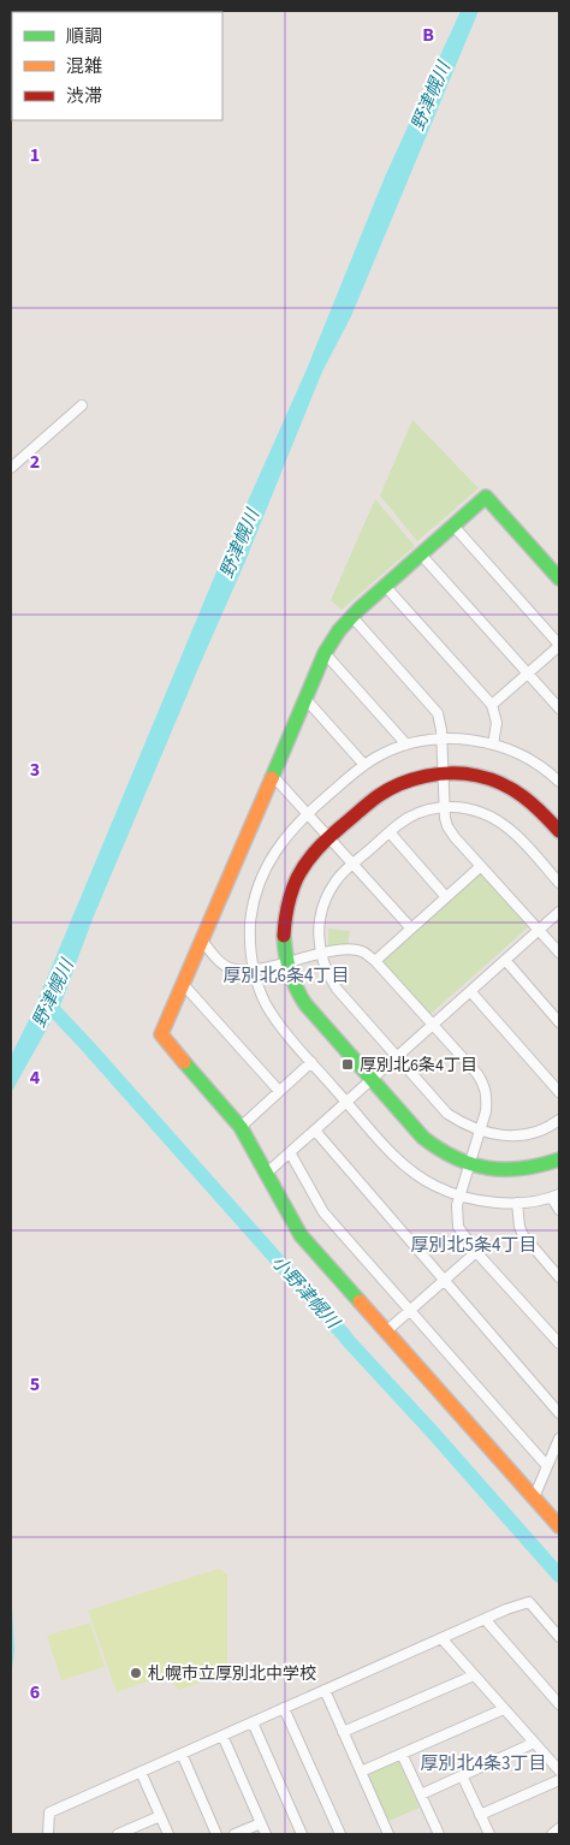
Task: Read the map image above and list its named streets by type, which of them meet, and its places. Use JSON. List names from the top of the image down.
{
  "districts": ["厚別北6条4丁目", "厚別北5条4丁目", "厚別北4条3丁目"],
  "water": ["野津幌川", "小野津幌川"],
  "places": {
    "transit": ["厚別北6条4丁目"],
    "other": ["札幌市立厚別北中学校"]
  },
  "legend": ["順調", "混雑", "渋滞"],
  "grid": {
    "columns": ["B"],
    "rows": [
      "1",
      "2",
      "3",
      "4",
      "5",
      "6"
    ]
  }
}
